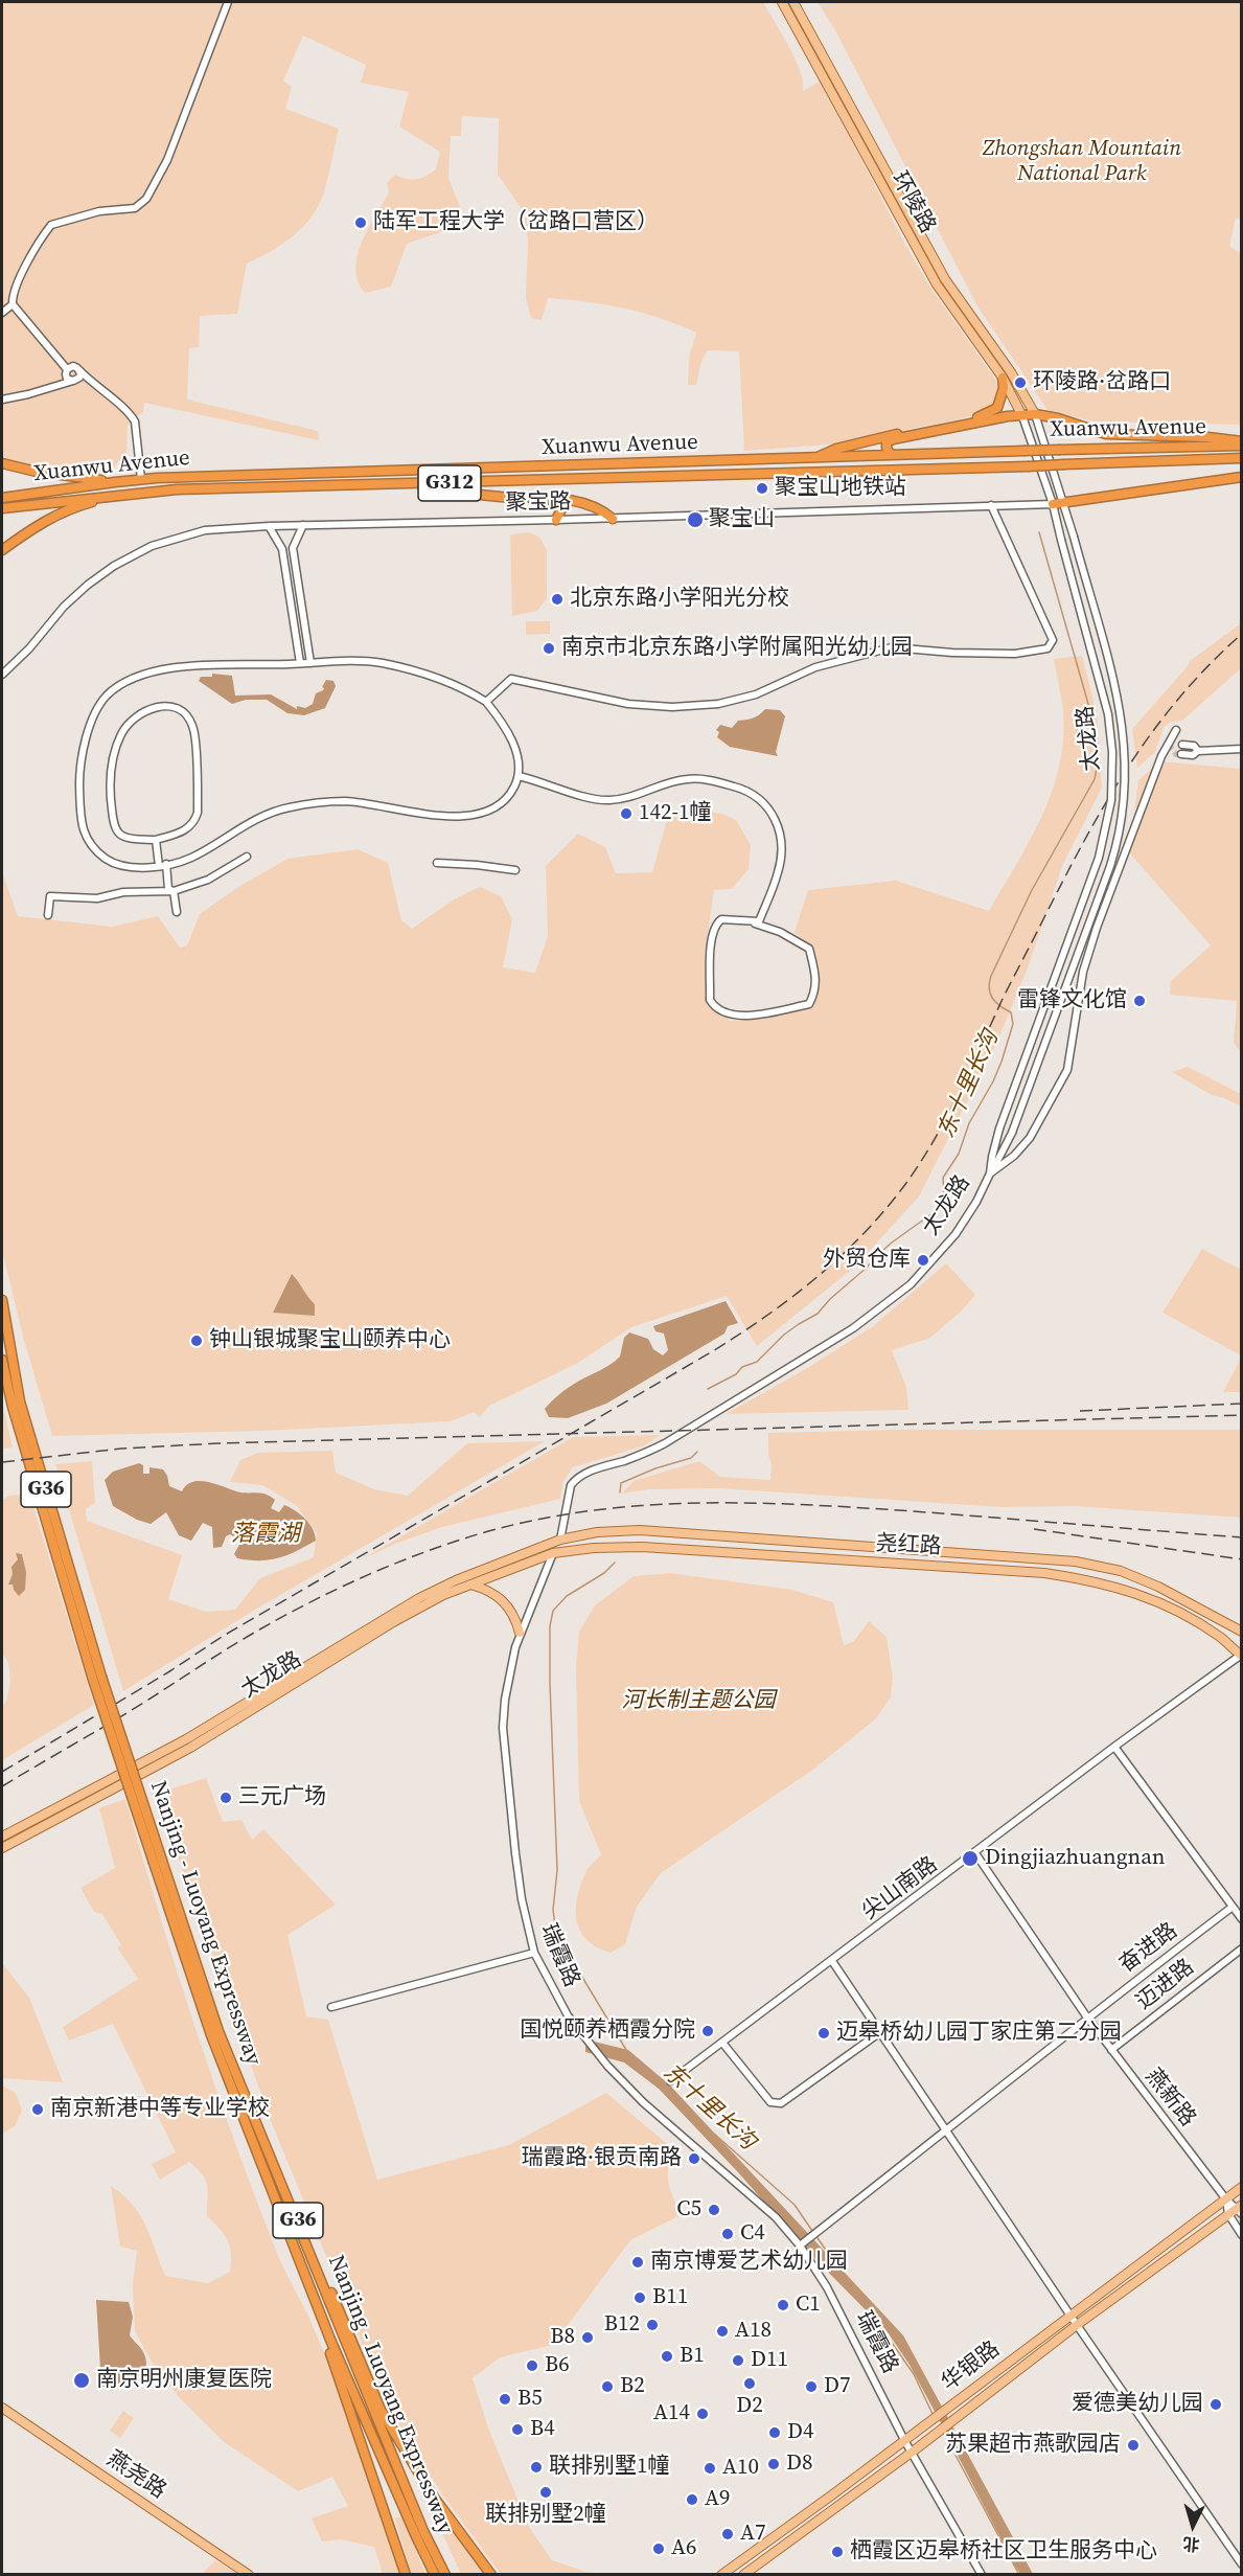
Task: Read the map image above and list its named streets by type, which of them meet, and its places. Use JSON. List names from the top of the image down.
{
  "streets": {
    "highway": [
      "Xuanwu Avenue",
      "G312",
      "G36",
      "Nanjing - Luoyang Expressway"
    ],
    "main road": [
      "环陵路",
      "太龙路",
      "尧红路",
      "华银路",
      "燕尧路"
    ],
    "street": [
      "聚宝路",
      "尖山南路",
      "奋进路",
      "瑞霞路",
      "迈进路",
      "燕新路"
    ]
  },
  "crossings": [
    ["环陵路", "太龙路"],
    ["聚宝路", "太龙路"],
    ["太龙路", "尧红路"],
    ["太龙路", "瑞霞路"],
    ["尧红路", "尖山南路"],
    ["尧红路", "瑞霞路"],
    ["尖山南路", "燕新路"],
    ["奋进路", "瑞霞路"],
    ["奋进路", "燕新路"],
    ["瑞霞路", "华银路"],
    ["迈进路", "燕新路"],
    ["燕新路", "华银路"]
  ],
  "water": ["东十里长沟", "落霞湖"],
  "parks": ["Zhongshan Mountain National Park", "河长制主题公园"],
  "places": [
    "陆军工程大学（岔路口营区）",
    "环陵路·岔路口",
    "聚宝山地铁站",
    "聚宝山",
    "北京东路小学阳光分校",
    "南京市北京东路小学附属阳光幼儿园",
    "142-1幢",
    "雷锋文化馆",
    "外贸仓库",
    "钟山银城聚宝山颐养中心",
    "三元广场",
    "Dingjiazhuangnan",
    "国悦颐养栖霞分院",
    "迈皋桥幼儿园丁家庄第二分园",
    "南京新港中等专业学校",
    "瑞霞路·银贡南路",
    "C5",
    "C4",
    "南京博爱艺术幼儿园",
    "B11",
    "C1",
    "B12",
    "A18",
    "B8",
    "B1",
    "D11",
    "B6",
    "南京明州康复医院",
    "D2",
    "B2",
    "D7",
    "B5",
    "爱德美幼儿园",
    "A14",
    "B4",
    "D4",
    "苏果超市燕歌园店",
    "D8",
    "联排别墅1幢",
    "A10",
    "联排别墅2幢",
    "A9",
    "A7",
    "A6",
    "栖霞区迈皋桥社区卫生服务中心"
  ],
  "north": "bottom"
}
